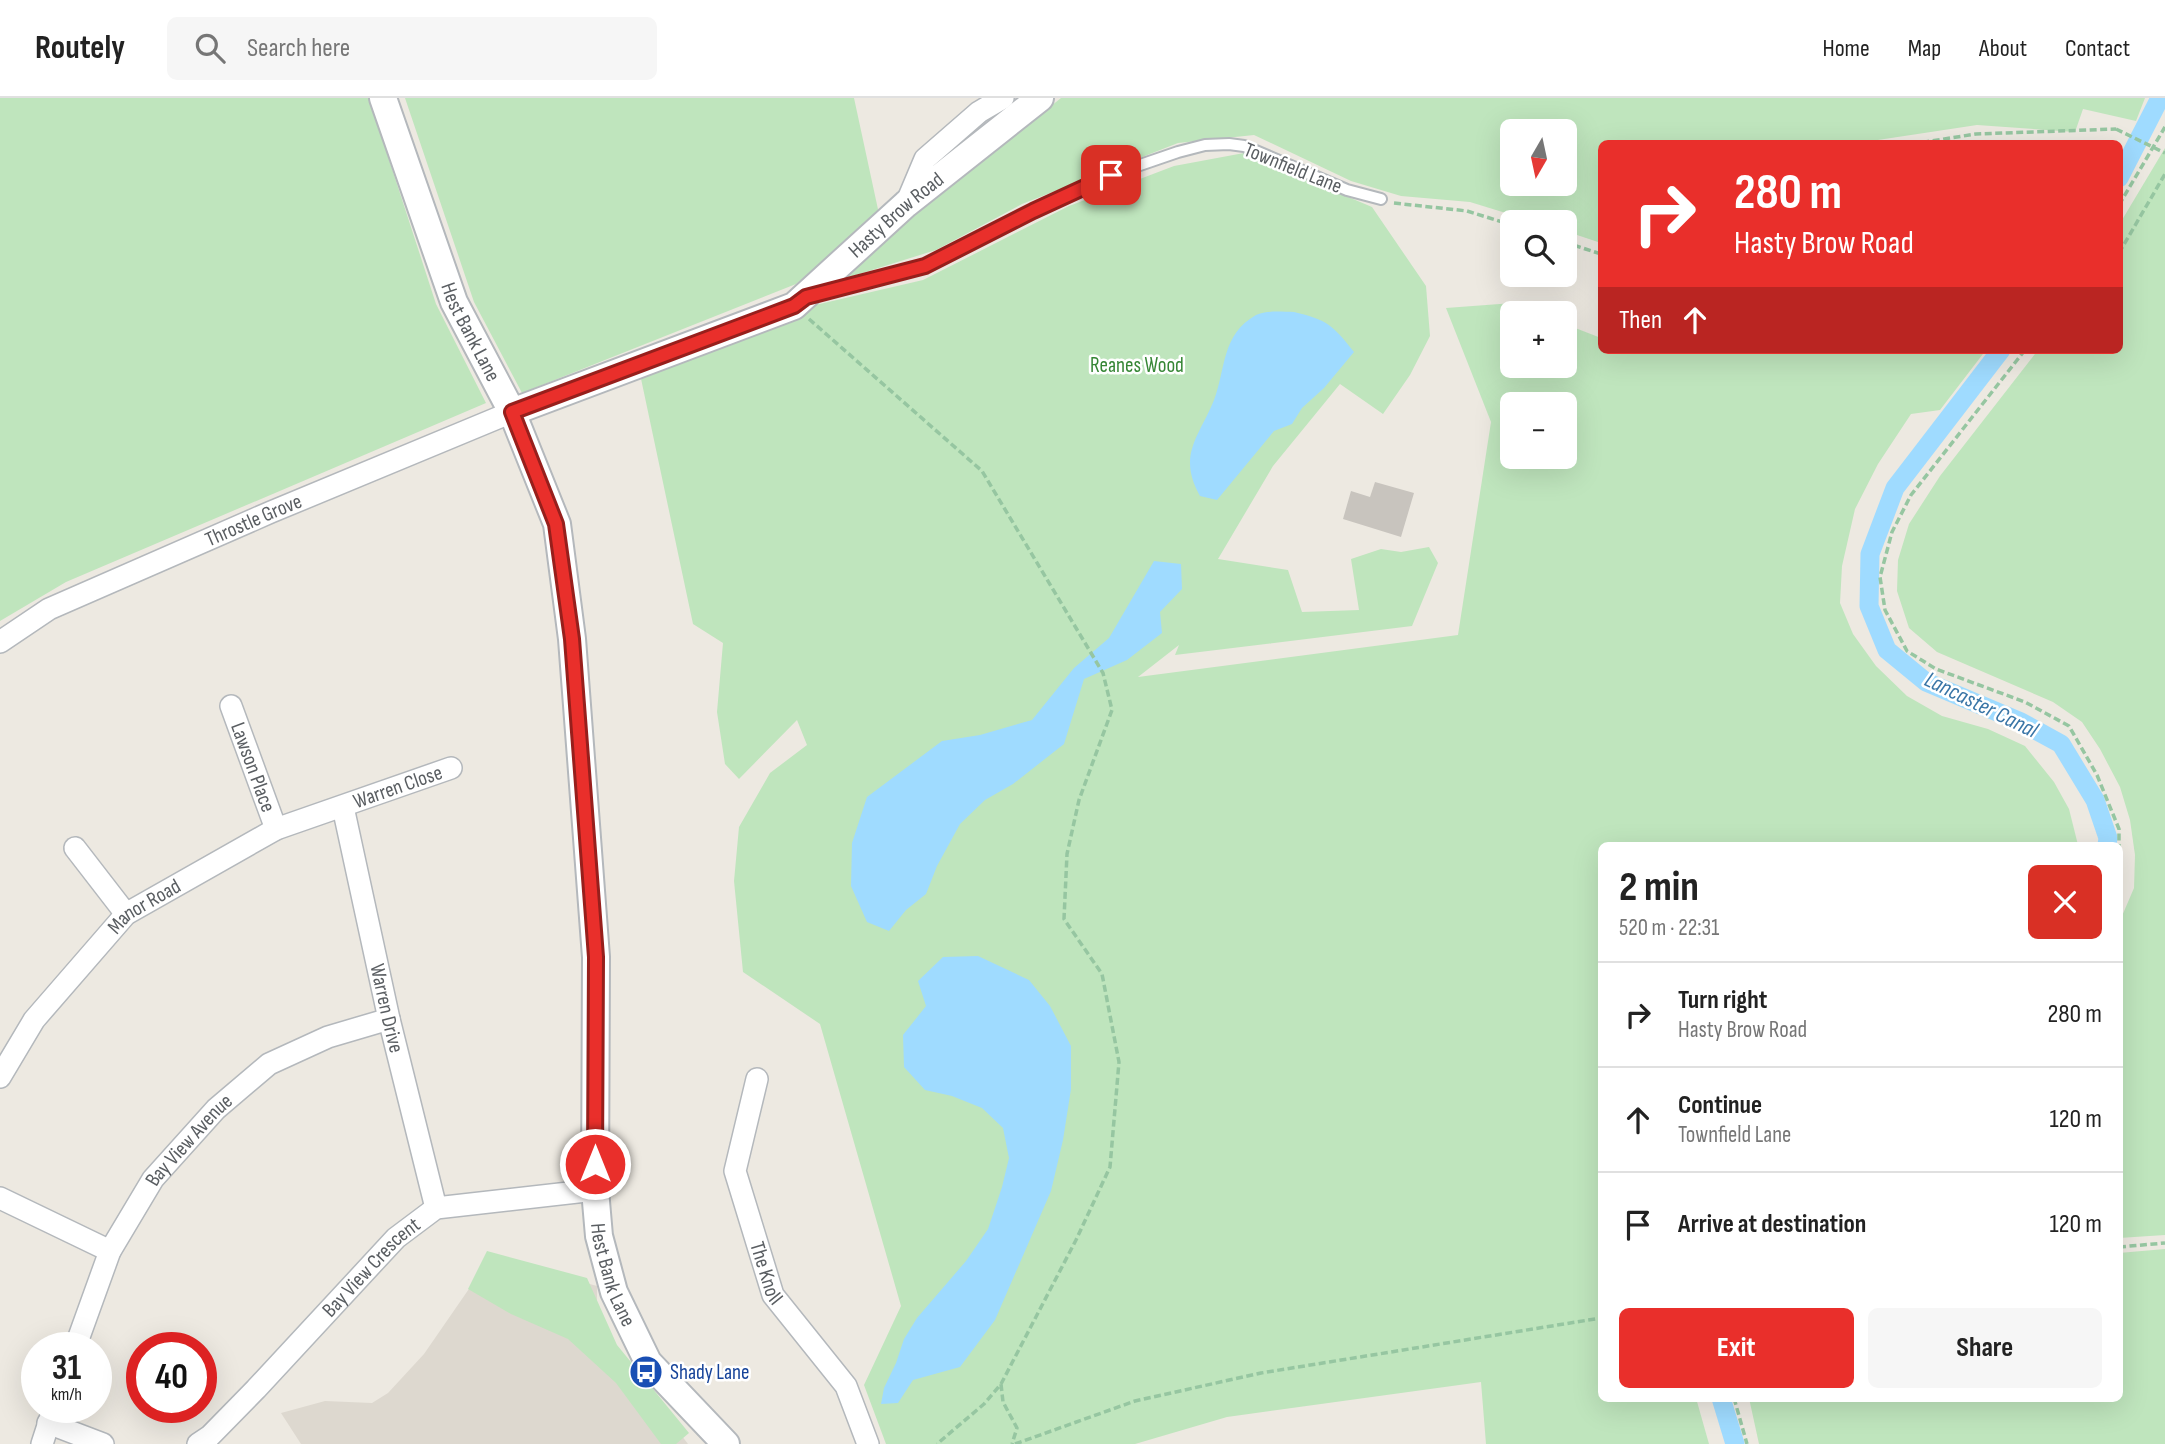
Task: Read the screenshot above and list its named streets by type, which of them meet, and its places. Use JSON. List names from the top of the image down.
{
  "streets": {
    "street": [
      "Hasty Brow Road",
      "Hest Bank Lane",
      "Throstle Grove",
      "Lawson Place",
      "Warren Close",
      "Manor Road",
      "Warren Drive",
      "Bay View Avenue",
      "Bay View Crescent",
      "The Knoll"
    ],
    "lane": ["Townfield Lane"]
  },
  "crossings": [
    ["Townfield Lane", "Hasty Brow Road"],
    ["Hasty Brow Road", "Hest Bank Lane"],
    ["Hasty Brow Road", "Throstle Grove"],
    ["Hest Bank Lane", "Throstle Grove"],
    ["Hest Bank Lane", "Bay View Crescent"],
    ["Lawson Place", "Manor Road"],
    ["Warren Close", "Manor Road"],
    ["Warren Close", "Warren Drive"],
    ["Manor Road", "Warren Drive"],
    ["Warren Drive", "Bay View Avenue"],
    ["Warren Drive", "Bay View Crescent"]
  ],
  "water": ["Lancaster Canal"],
  "parks": ["Reanes Wood"],
  "places": {
    "bus stop": ["Shady Lane"]
  },
  "north": "bottom",
  "page": {
    "header": "Routely",
    "search": "Search here",
    "nav": [
      "Home",
      "Map",
      "About",
      "Contact"
    ],
    "map_buttons": ["+", "−"],
    "turn": ["280 m", "Hasty Brow Road"],
    "then": "Then",
    "heading": ["2 min", "520 m · 22:31"],
    "list": [
      {
        "name": "Turn right",
        "note": "Hasty Brow Road",
        "value": "280 m"
      },
      {
        "name": "Continue",
        "note": "Townfield Lane",
        "value": "120 m"
      },
      {
        "name": "Arrive at destination",
        "value": "120 m"
      }
    ],
    "buttons": ["Exit", "Share"],
    "speed": "31 km/h",
    "limit": "40"
  }
}
